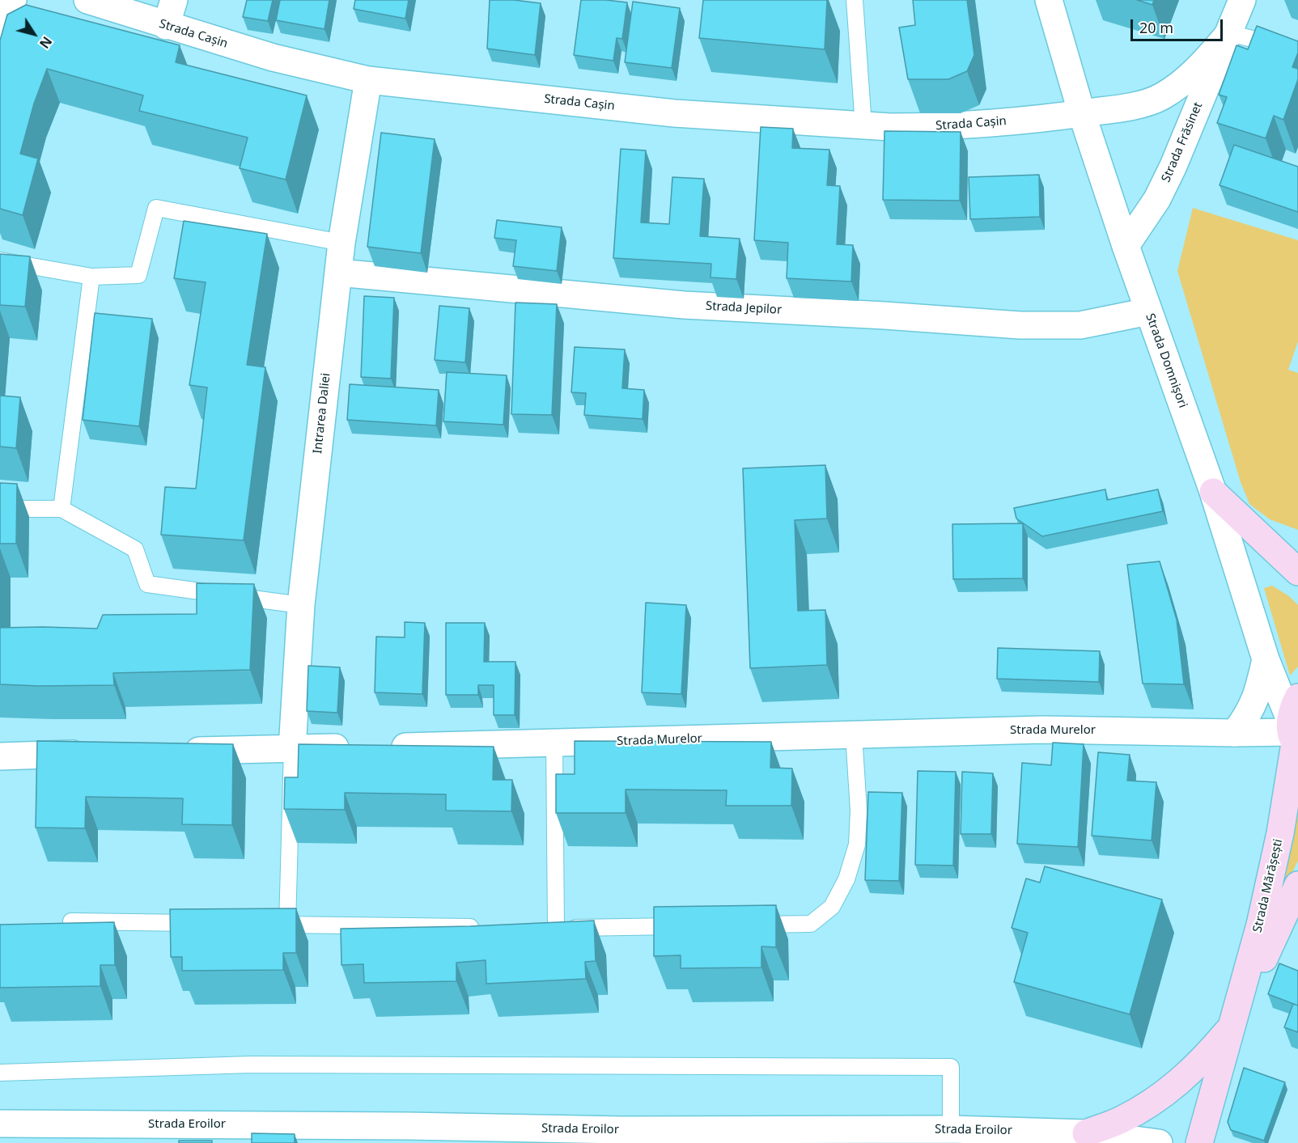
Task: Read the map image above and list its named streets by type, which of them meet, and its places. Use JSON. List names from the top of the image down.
{
  "streets": {
    "main road": ["Strada Mărășești"],
    "street": [
      "Strada Cașin",
      "Strada Frăsinet",
      "Strada Jepilor",
      "Strada Domnișori",
      "Intrarea Daliei",
      "Strada Murelor",
      "Strada Eroilor"
    ]
  },
  "crossings": [
    ["Strada Cașin", "Strada Frăsinet"],
    ["Strada Cașin", "Strada Domnișori"],
    ["Strada Cașin", "Intrarea Daliei"],
    ["Strada Frăsinet", "Strada Domnișori"],
    ["Strada Jepilor", "Strada Domnișori"],
    ["Strada Jepilor", "Intrarea Daliei"],
    ["Strada Domnișori", "Strada Murelor"],
    ["Strada Domnișori", "Strada Mărășești"],
    ["Strada Murelor", "Strada Mărășești"]
  ],
  "scale_bar": "20 m",
  "north": "bottom right"
}
